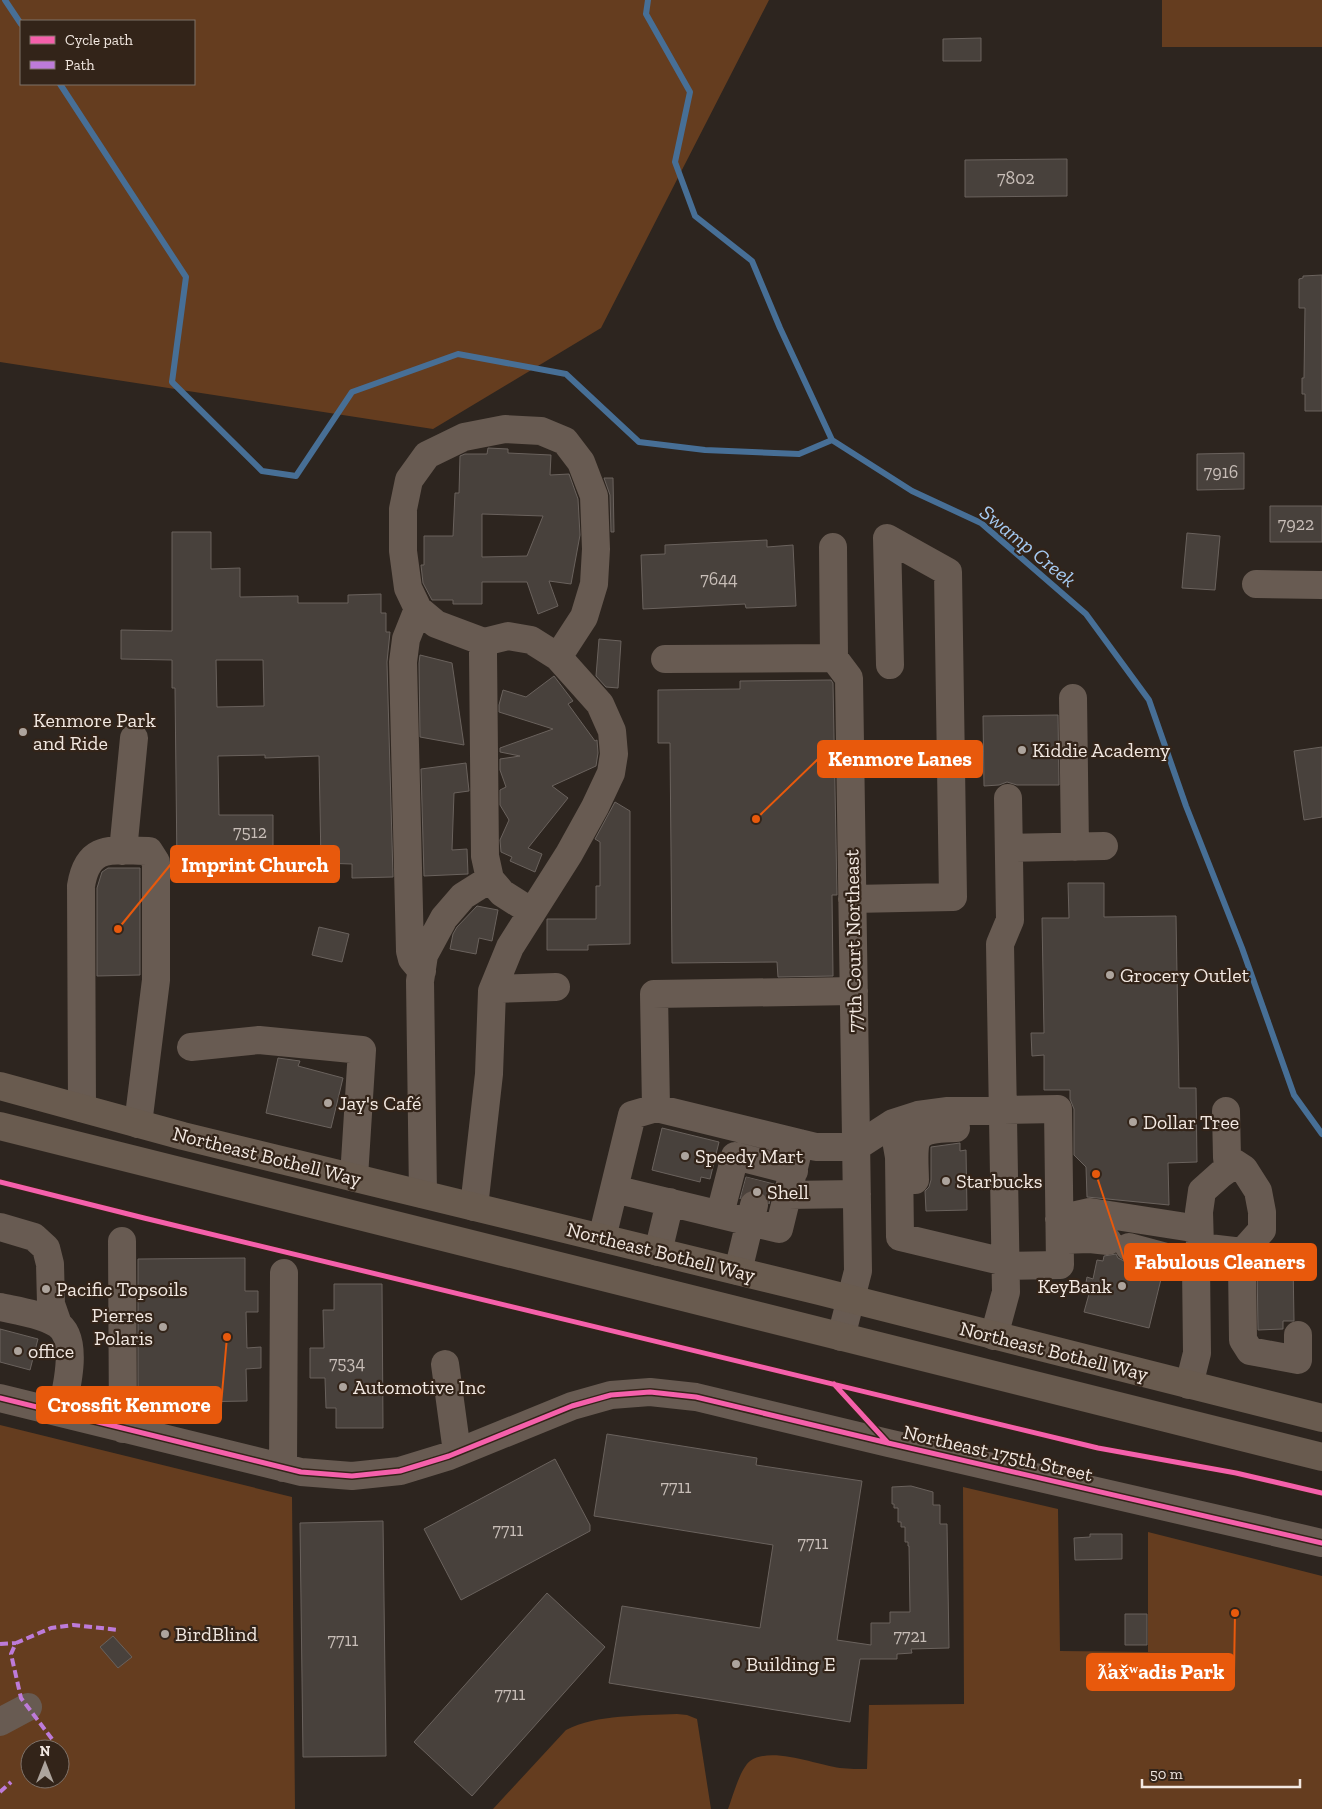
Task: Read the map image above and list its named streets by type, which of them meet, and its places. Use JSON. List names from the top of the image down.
{
  "streets": {
    "main road": ["Northeast Bothell Way"],
    "street": ["77th Court Northeast", "Northeast 175th Street"]
  },
  "crossings": [
    ["77th Court Northeast", "Northeast Bothell Way"]
  ],
  "water": ["Swamp Creek"],
  "places": [
    "Kenmore Park and Ride",
    "Kiddie Academy",
    "Kenmore Lanes",
    "Imprint Church",
    "Grocery Outlet",
    "Jay's Café",
    "Dollar Tree",
    "Speedy Mart",
    "Fabulous Cleaners",
    "Starbucks",
    "Shell",
    "KeyBank",
    "Pacific Topsoils",
    "Pierres Polaris",
    "Crossfit Kenmore",
    "office",
    "Automotive Inc",
    "ƛ̕ax̌ʷadis Park",
    "BirdBlind",
    "Building E"
  ],
  "house_numbers": [
    "7802",
    "7916",
    "7922",
    "7644",
    "7512",
    "7534",
    "7711",
    "7711",
    "7711",
    "7721",
    "7711",
    "7711"
  ],
  "legend": ["Cycle path", "Path"],
  "scale_bar": "50 m",
  "north": "top"
}
